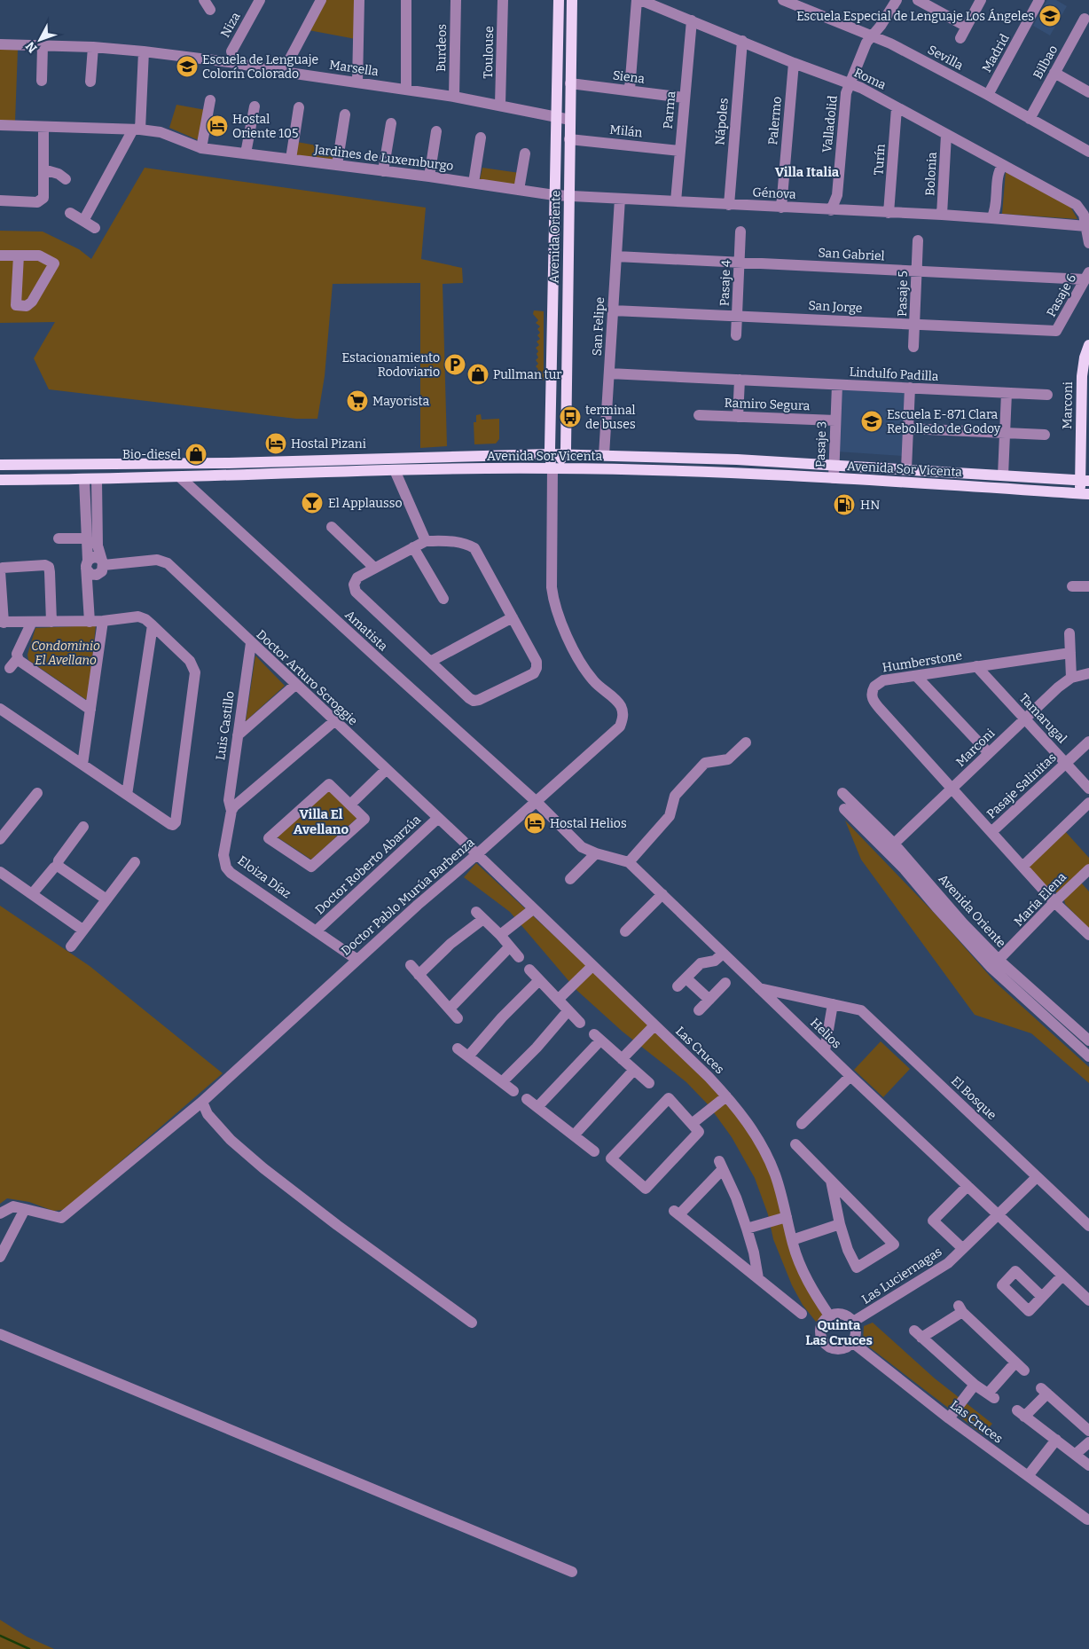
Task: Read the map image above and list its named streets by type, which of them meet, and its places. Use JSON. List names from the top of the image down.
{
  "streets": {
    "main road": ["Avenida Oriente", "Marconi", "Avenida Sor Vicenta"],
    "street": [
      "Niza",
      "Burdeos",
      "Toulouse",
      "Madrid",
      "Sevilla",
      "Bilbao",
      "Marsella",
      "Siena",
      "Roma",
      "Parma",
      "Palermo",
      "Nápoles",
      "Valladolid",
      "Milán",
      "Jardines de Luxemburgo",
      "Turín",
      "Bolonia",
      "Génova",
      "San Gabriel",
      "Pasaje 4",
      "Pasaje 5",
      "Pasaje 6",
      "San Jorge",
      "San Felipe",
      "Lindulfo Padilla",
      "Ramiro Segura",
      "Pasaje 3",
      "Amatista",
      "Humberstone",
      "Doctor Arturo Scroggie",
      "Tamarugal",
      "Luis Castillo",
      "Pasaje Salinitas",
      "Doctor Roberto Abarzúa",
      "Eloiza Díaz",
      "Doctor Pablo Murúa Barbenza",
      "María Elena",
      "Helios",
      "Las Cruces",
      "El Bosque",
      "Las Luciernagas"
    ]
  },
  "crossings": [
    ["Niza", "Marsella"],
    ["Burdeos", "Marsella"],
    ["Toulouse", "Marsella"],
    ["Madrid", "Sevilla"],
    ["Sevilla", "Bilbao"],
    ["Sevilla", "Valladolid"],
    ["Marsella", "Avenida Oriente"],
    ["Siena", "Parma"],
    ["Siena", "Avenida Oriente"],
    ["Roma", "Parma"],
    ["Roma", "Palermo"],
    ["Roma", "Nápoles"],
    ["Roma", "Valladolid"],
    ["Roma", "Turín"],
    ["Roma", "Bolonia"],
    ["Parma", "Milán"],
    ["Parma", "Génova"],
    ["Palermo", "Génova"],
    ["Nápoles", "Génova"],
    ["Valladolid", "Génova"],
    ["Milán", "Avenida Oriente"],
    ["Jardines de Luxemburgo", "Génova"],
    ["Jardines de Luxemburgo", "Avenida Oriente"],
    ["Turín", "Génova"],
    ["Bolonia", "Génova"],
    ["Génova", "Avenida Oriente"],
    ["Génova", "San Felipe"],
    ["Avenida Oriente", "Marconi"],
    ["Avenida Oriente", "Avenida Sor Vicenta"],
    ["Avenida Oriente", "Doctor Pablo Murúa Barbenza"],
    ["Avenida Oriente", "María Elena"],
    ["San Gabriel", "Pasaje 4"],
    ["San Gabriel", "Pasaje 5"],
    ["San Gabriel", "Pasaje 6"],
    ["San Gabriel", "San Felipe"],
    ["Pasaje 4", "San Jorge"],
    ["Pasaje 5", "San Jorge"],
    ["Pasaje 6", "San Jorge"],
    ["San Jorge", "San Felipe"],
    ["San Felipe", "Lindulfo Padilla"],
    ["San Felipe", "Avenida Sor Vicenta"],
    ["Lindulfo Padilla", "Pasaje 3"],
    ["Ramiro Segura", "Pasaje 3"],
    ["Marconi", "Avenida Sor Vicenta"],
    ["Marconi", "Humberstone"],
    ["Marconi", "Tamarugal"],
    ["Pasaje 3", "Avenida Sor Vicenta"],
    ["Avenida Sor Vicenta", "Amatista"],
    ["Amatista", "Doctor Pablo Murúa Barbenza"],
    ["Amatista", "Helios"],
    ["Humberstone", "Tamarugal"],
    ["Humberstone", "Pasaje Salinitas"],
    ["Humberstone", "María Elena"],
    ["Doctor Arturo Scroggie", "Luis Castillo"],
    ["Doctor Arturo Scroggie", "Doctor Roberto Abarzúa"],
    ["Doctor Arturo Scroggie", "Doctor Pablo Murúa Barbenza"],
    ["Doctor Arturo Scroggie", "Las Cruces"],
    ["Tamarugal", "Pasaje Salinitas"],
    ["Luis Castillo", "Eloiza Díaz"],
    ["Doctor Roberto Abarzúa", "Eloiza Díaz"],
    ["Eloiza Díaz", "Doctor Pablo Murúa Barbenza"],
    ["Doctor Pablo Murúa Barbenza", "Helios"],
    ["Doctor Pablo Murúa Barbenza", "Las Cruces"],
    ["Helios", "El Bosque"],
    ["Helios", "Las Luciernagas"],
    ["Las Cruces", "Las Luciernagas"],
    ["El Bosque", "Las Luciernagas"]
  ],
  "districts": ["Villa Italia", "Villa El Avellano", "Quinta Las Cruces"],
  "parks": ["Condominio El Avellano"],
  "places": {
    "school or university": ["Escuela Especial de Lenguaje Los Ángeles", "Escuela de Lenguaje Colorín Colorado", "Escuela E-871 Clara Rebolledo de Godoy"],
    "hotel": ["Hostal Oriente 105", "Hostal Pizani", "Hostal Helios"],
    "parking": ["Estacionamiento Rodoviario"],
    "shop": ["Pullman tur", "Bio-diesel"],
    "supermarket": ["Mayorista"],
    "bus stop": ["terminal de buses"],
    "bar": ["El Applausso"],
    "fuel station": ["HN"]
  },
  "north": "bottom left"
}
